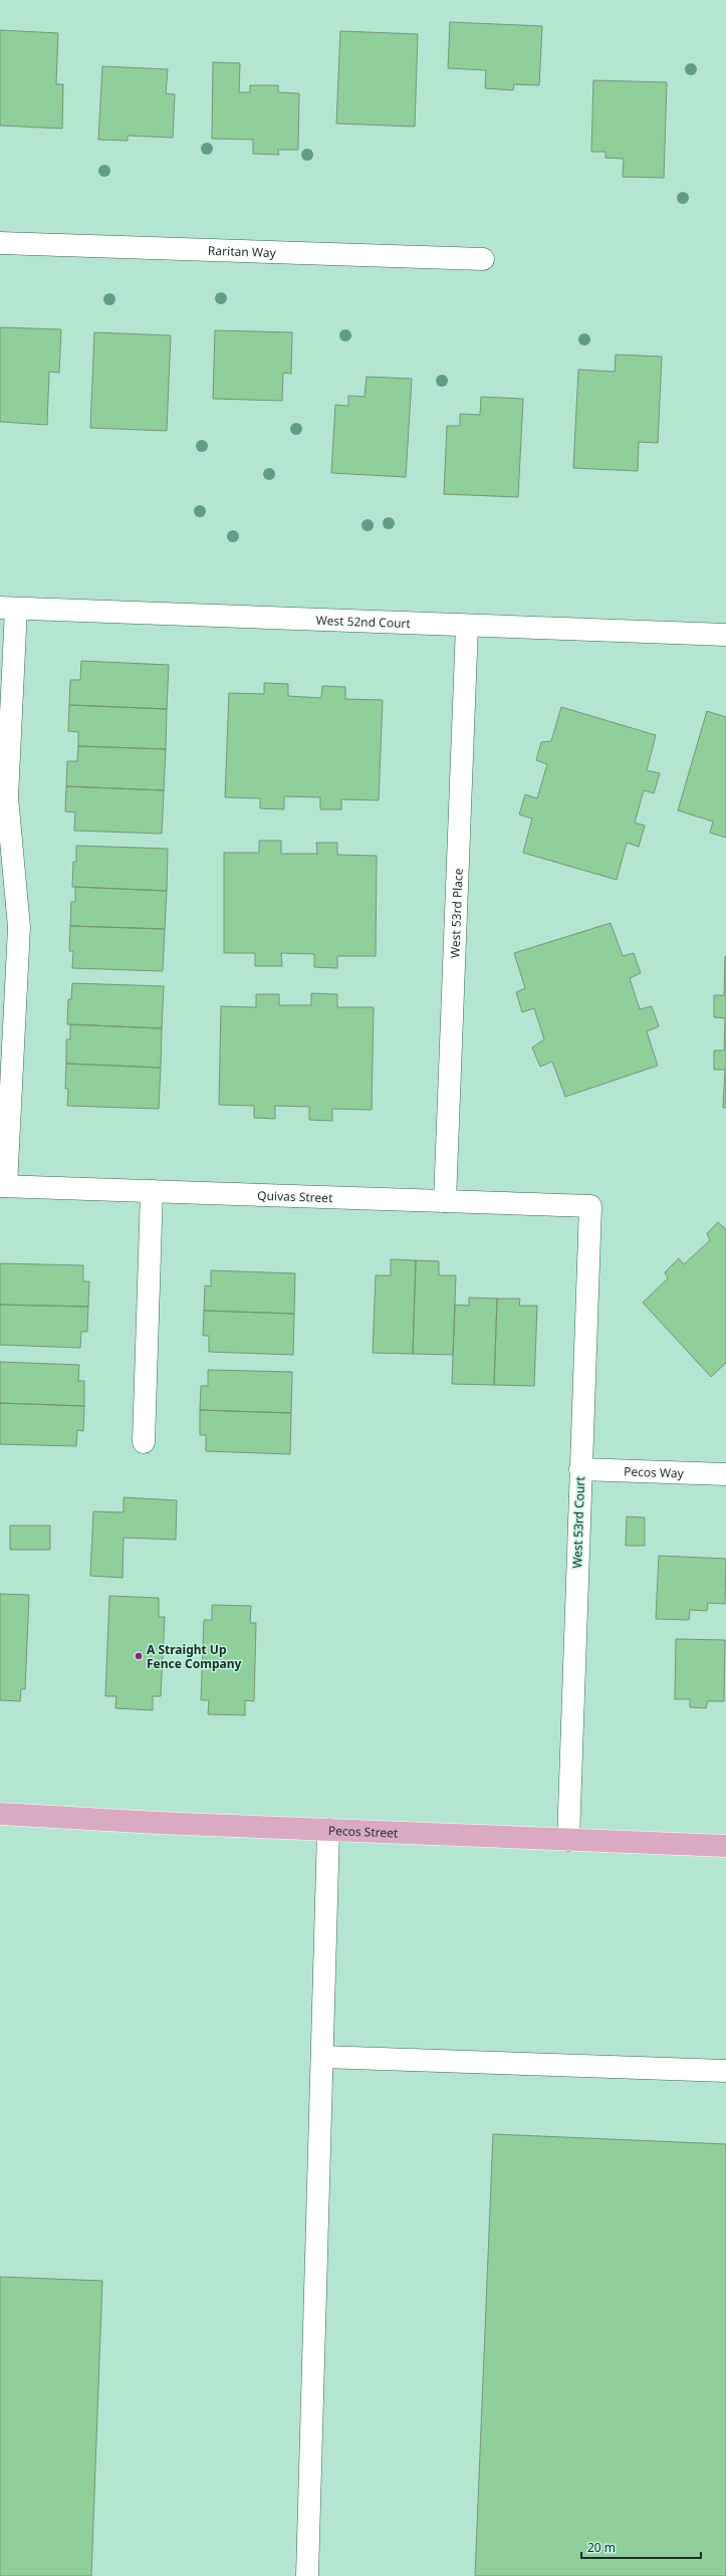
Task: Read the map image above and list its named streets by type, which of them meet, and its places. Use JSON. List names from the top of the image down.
{
  "streets": {
    "main road": ["Pecos Street"],
    "street": [
      "Raritan Way",
      "West 52nd Court",
      "West 53rd Place",
      "Quivas Street",
      "Pecos Way",
      "West 53rd Court"
    ]
  },
  "crossings": [
    ["West 52nd Court", "West 53rd Place"],
    ["West 53rd Place", "Quivas Street"],
    ["Quivas Street", "West 53rd Court"],
    ["Pecos Way", "West 53rd Court"],
    ["West 53rd Court", "Pecos Street"]
  ],
  "places": ["A Straight Up Fence Company"],
  "scale_bar": "20 m"
}
